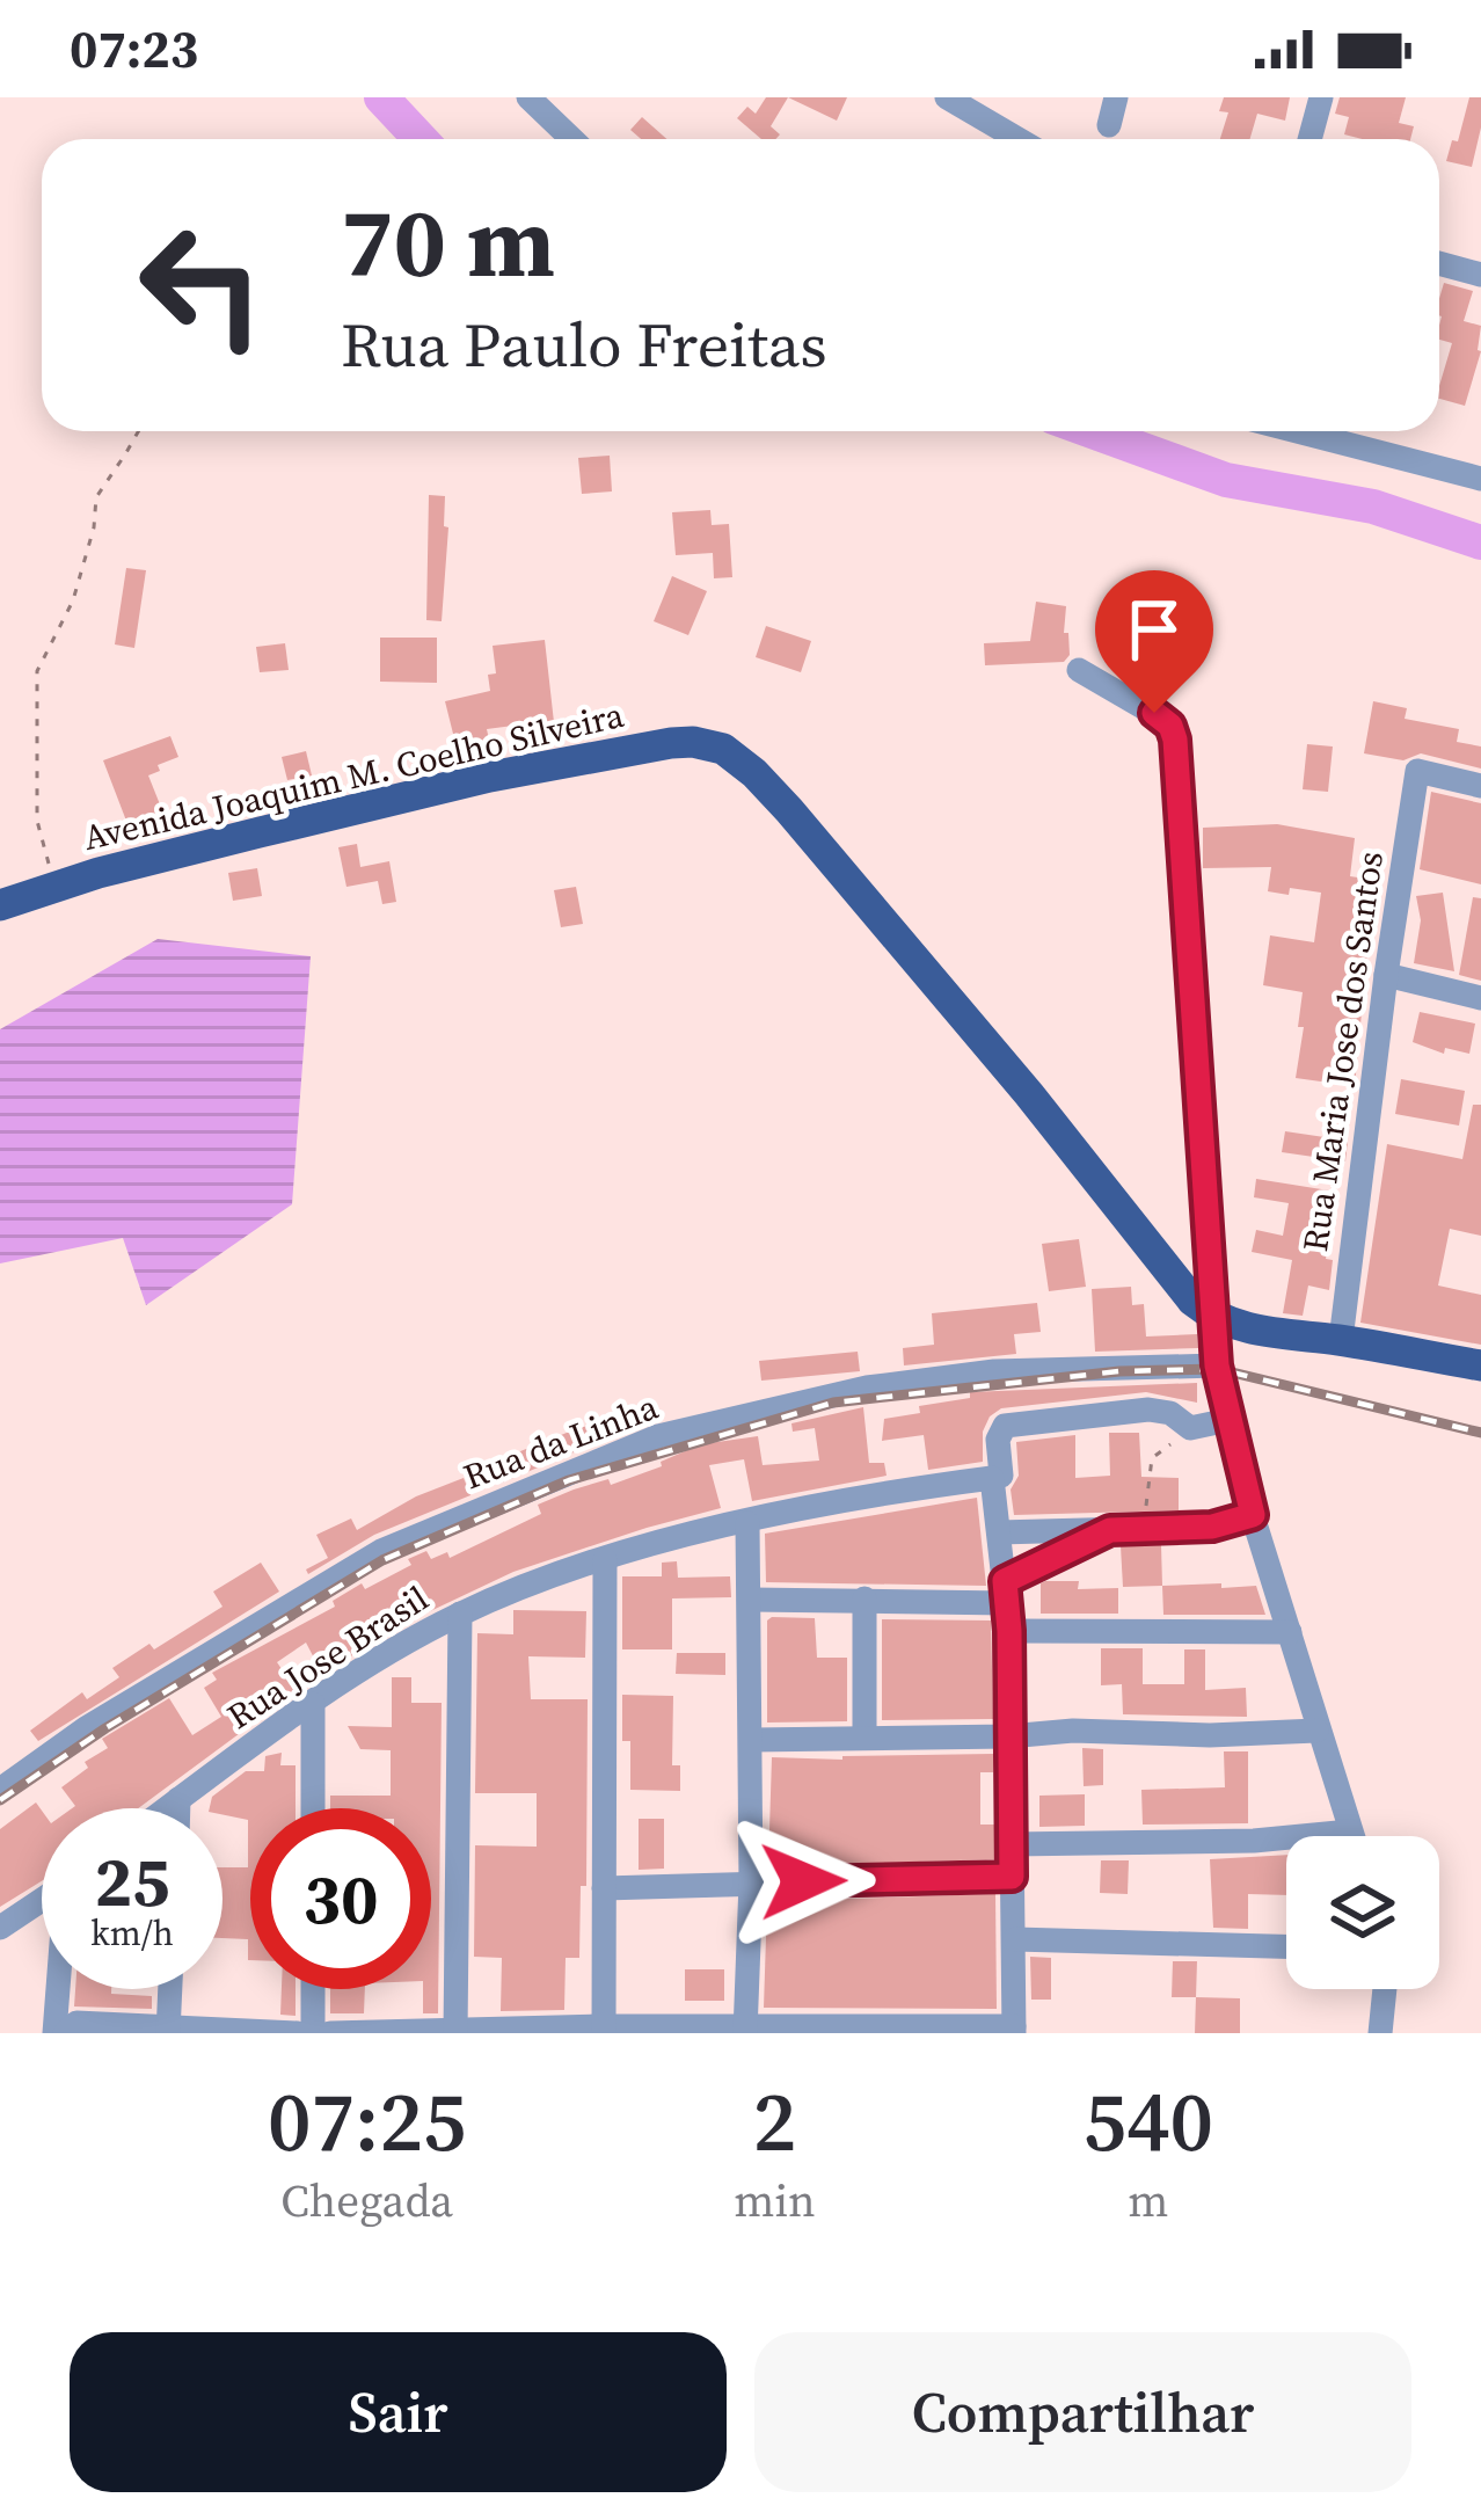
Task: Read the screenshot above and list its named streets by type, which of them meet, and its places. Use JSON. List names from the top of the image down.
{
  "streets": {
    "main road": ["Avenida Joaquim M. Coelho Silveira"],
    "street": ["Rua Maria Jose dos Santos", "Rua da Linha", "Rua Jose Brasil"]
  },
  "page": {
    "status": "07:23",
    "turn": ["70 m", "Rua Paulo Freitas"],
    "speed": "25 km/h",
    "limit": "30",
    "eta": [
      "07:25",
      "Chegada",
      "2",
      "min",
      "540",
      "m"
    ],
    "buttons": ["Sair", "Compartilhar"]
  }
}
